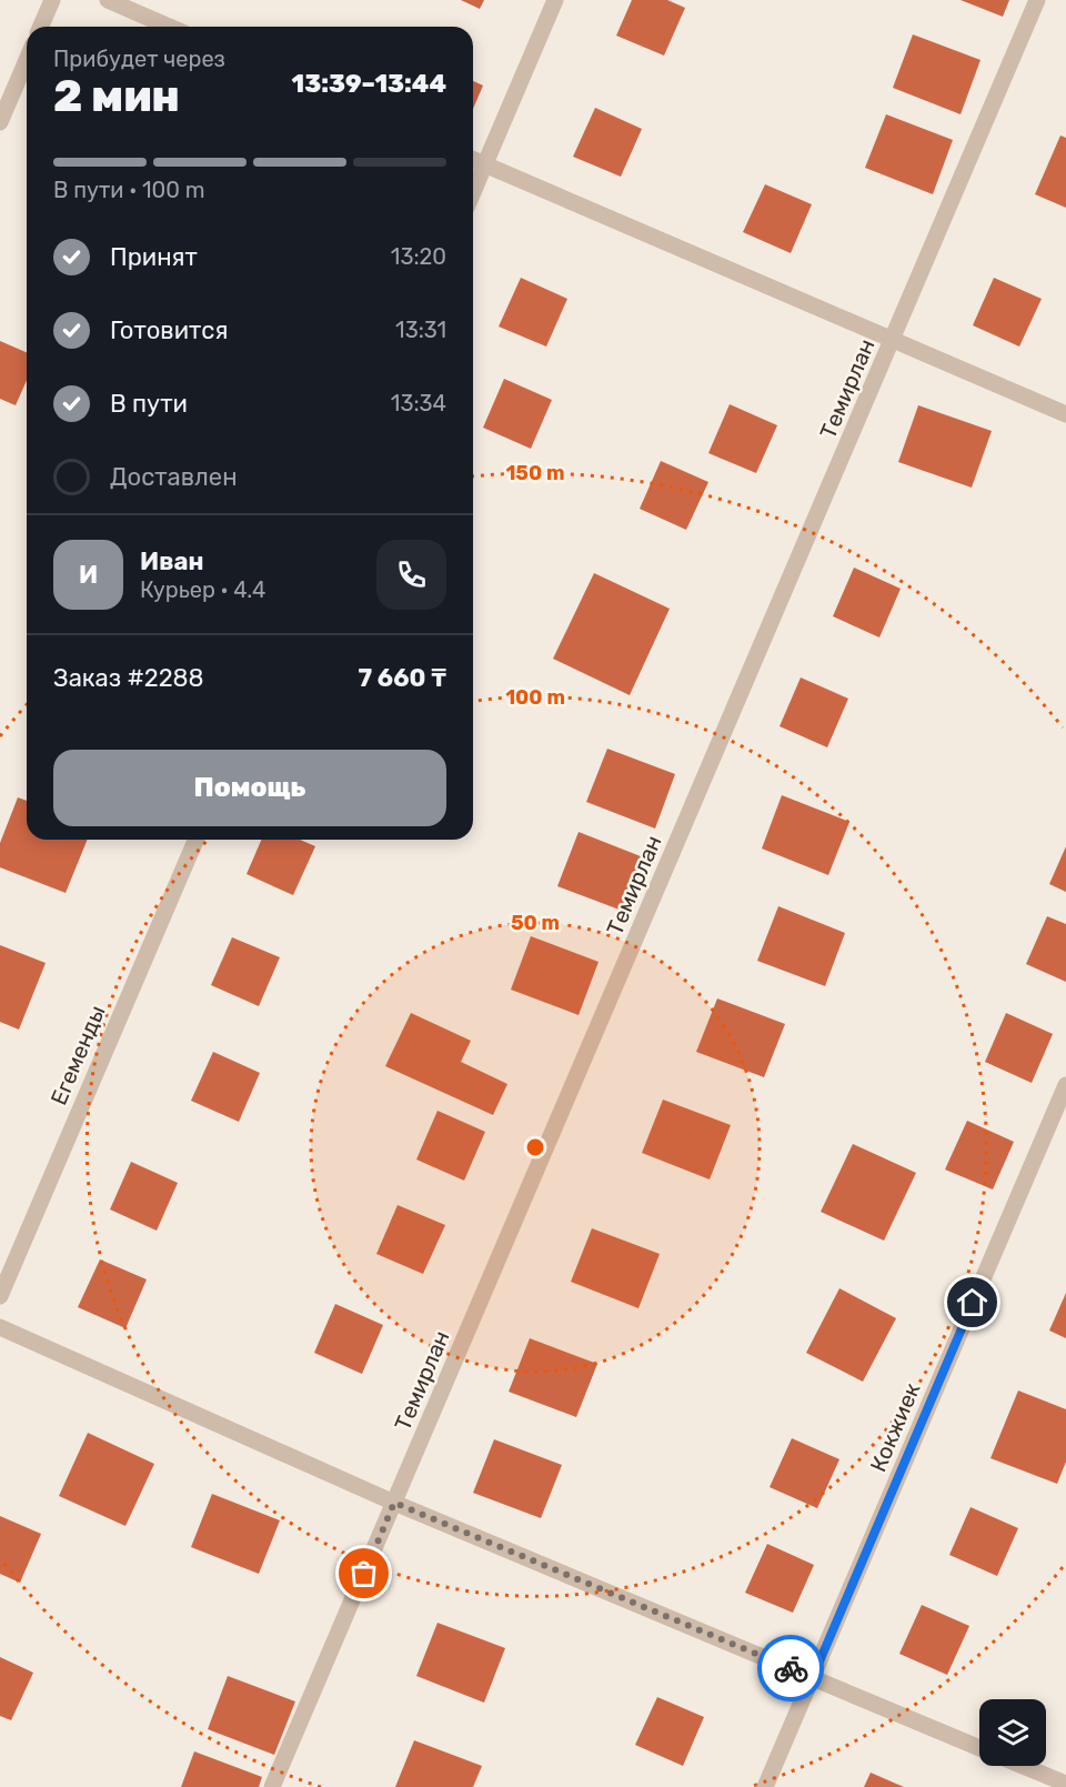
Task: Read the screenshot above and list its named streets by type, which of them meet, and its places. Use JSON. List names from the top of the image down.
{
  "streets": {
    "street": ["Темирлан", "Егеменды", "Кокжиек"]
  },
  "page": {
    "heading": ["2 мин", "Прибудет через", "13:39–13:44"],
    "panel": [
      "Иван",
      "Курьер · 4.4",
      "Заказ #2288",
      "7 660 ₸"
    ],
    "bar": "В пути · 100 m",
    "list": [
      ["Принят", "13:20"],
      ["Готовится", "13:31"],
      ["В пути", "13:34"],
      "Доставлен"
    ],
    "round": "И",
    "buttons": "Помощь"
  },
  "rings": ["150 m", "100 m", "50 m"]
}
